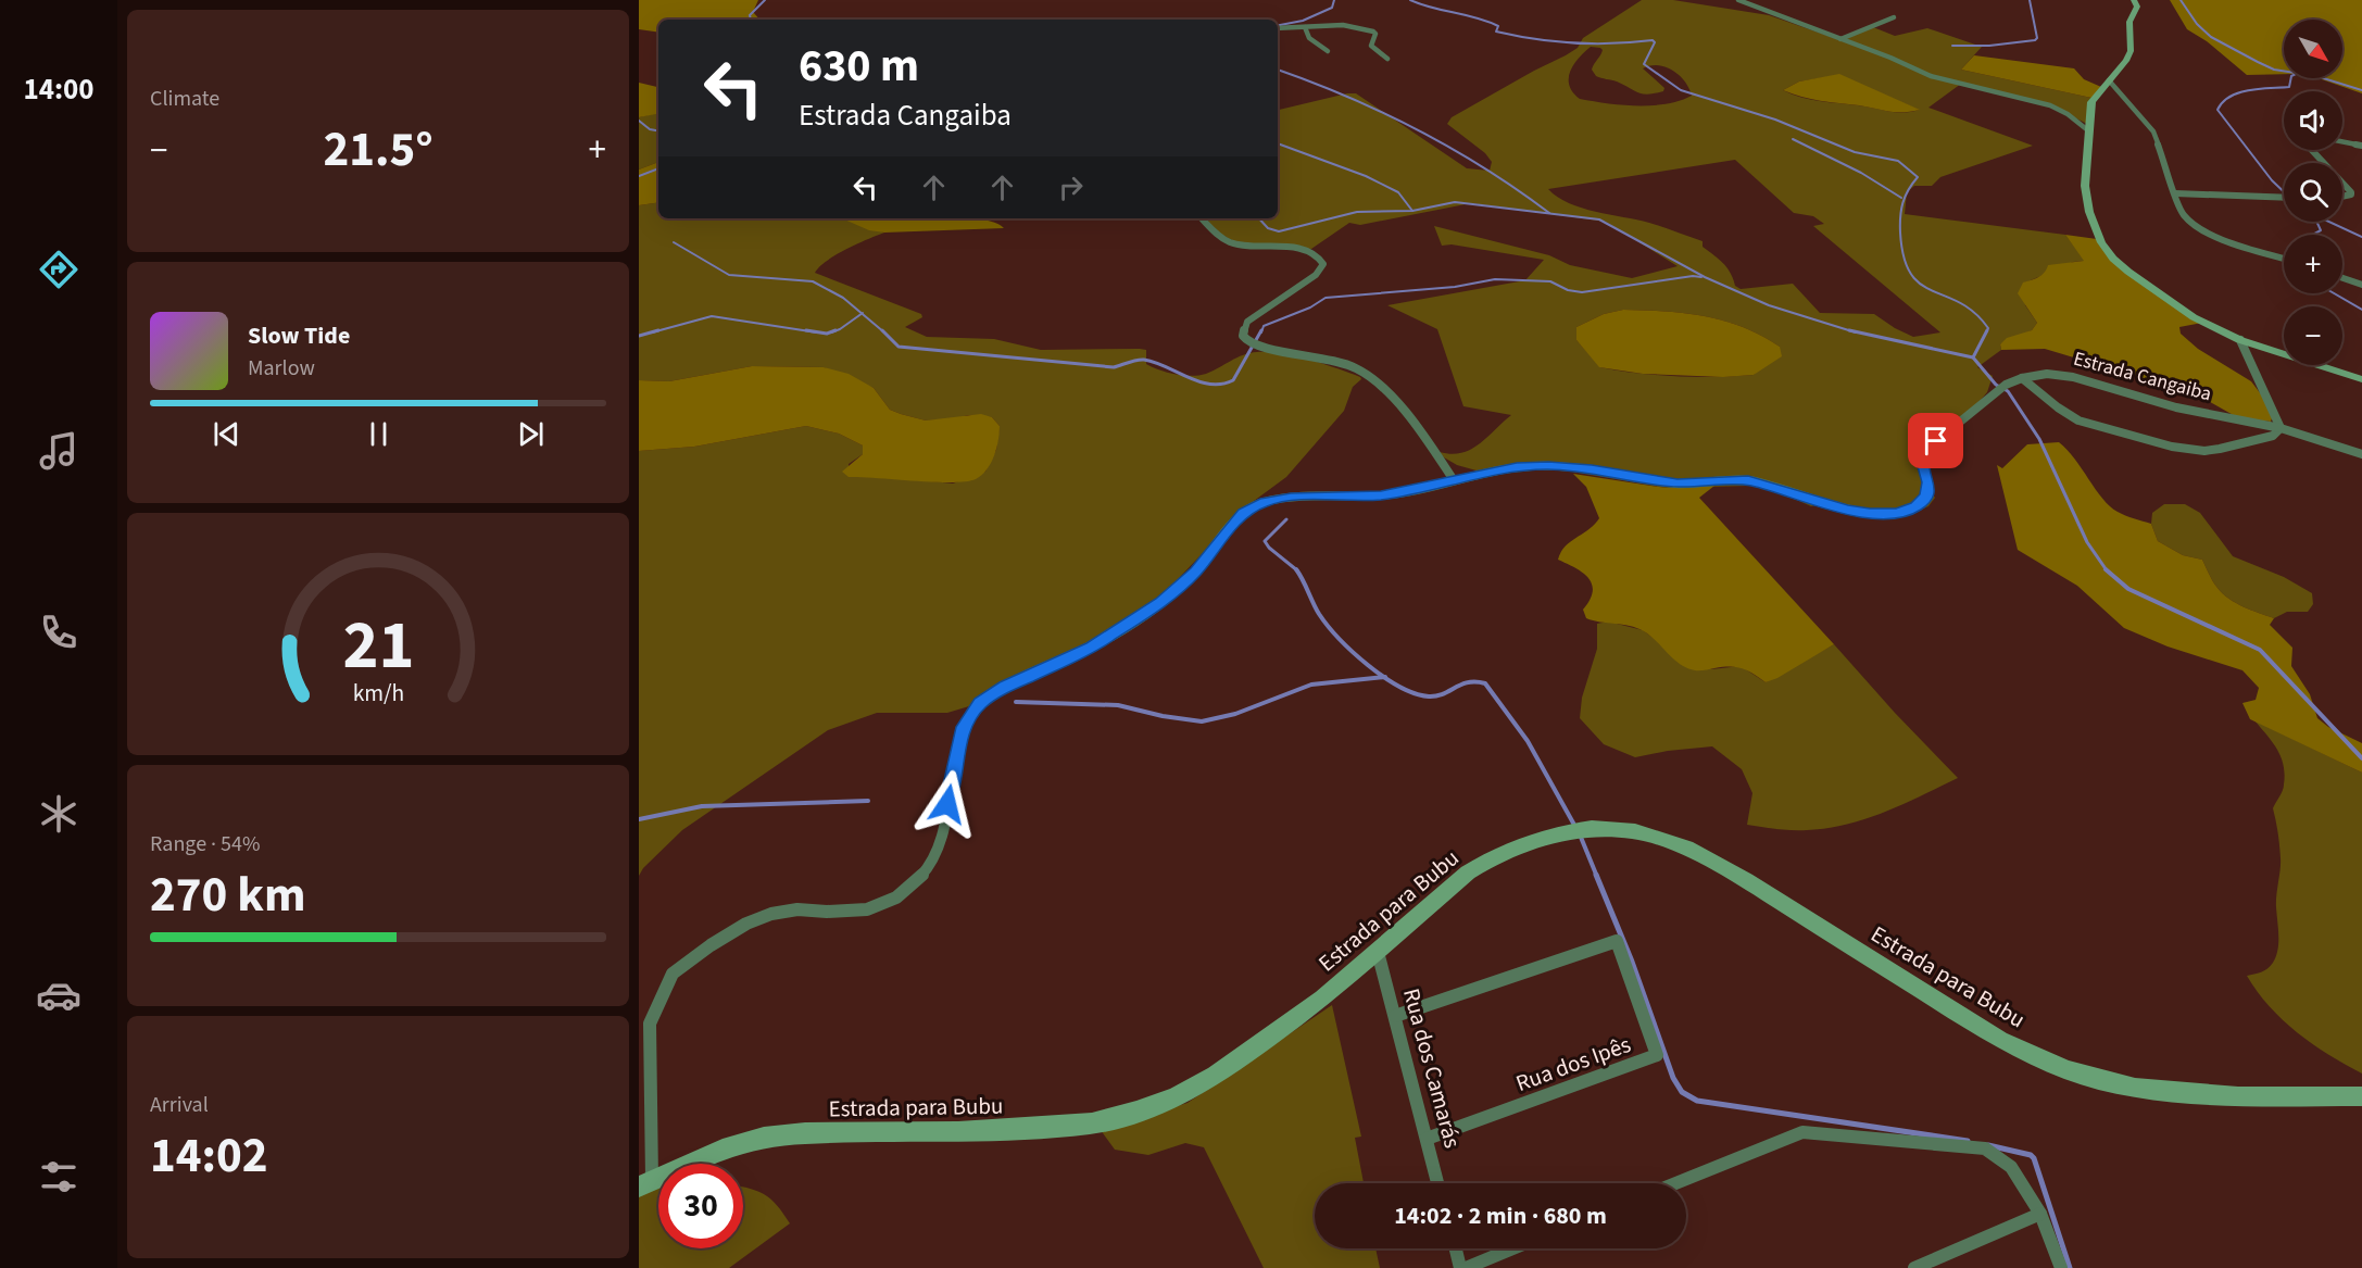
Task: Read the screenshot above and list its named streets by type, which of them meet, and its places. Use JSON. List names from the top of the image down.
{
  "streets": {
    "street": [
      "Estrada Cangaiba",
      "Estrada para Bubu",
      "Rua dos Ipês",
      "Rua dos Camarás"
    ]
  },
  "crossings": [
    ["Estrada Cangaiba", "Estrada para Bubu"],
    ["Estrada para Bubu", "Rua dos Camarás"],
    ["Rua dos Ipês", "Rua dos Camarás"]
  ],
  "north": "bottom right",
  "page": {
    "tabs": "14:00",
    "tile": [
      "Climate",
      ["Range · 54%", "270 km"],
      ["Arrival", "14:02"]
    ],
    "map_buttons": ["+", "−"],
    "turn": ["630 m", "Estrada Cangaiba"],
    "heat": ["−", "21.5°", "+"],
    "song": ["Slow Tide", "Marlow"],
    "limit": "30",
    "trip": "14:02 · 2 min · 680 m",
    "gauge": ["21", "km/h"]
  }
}
